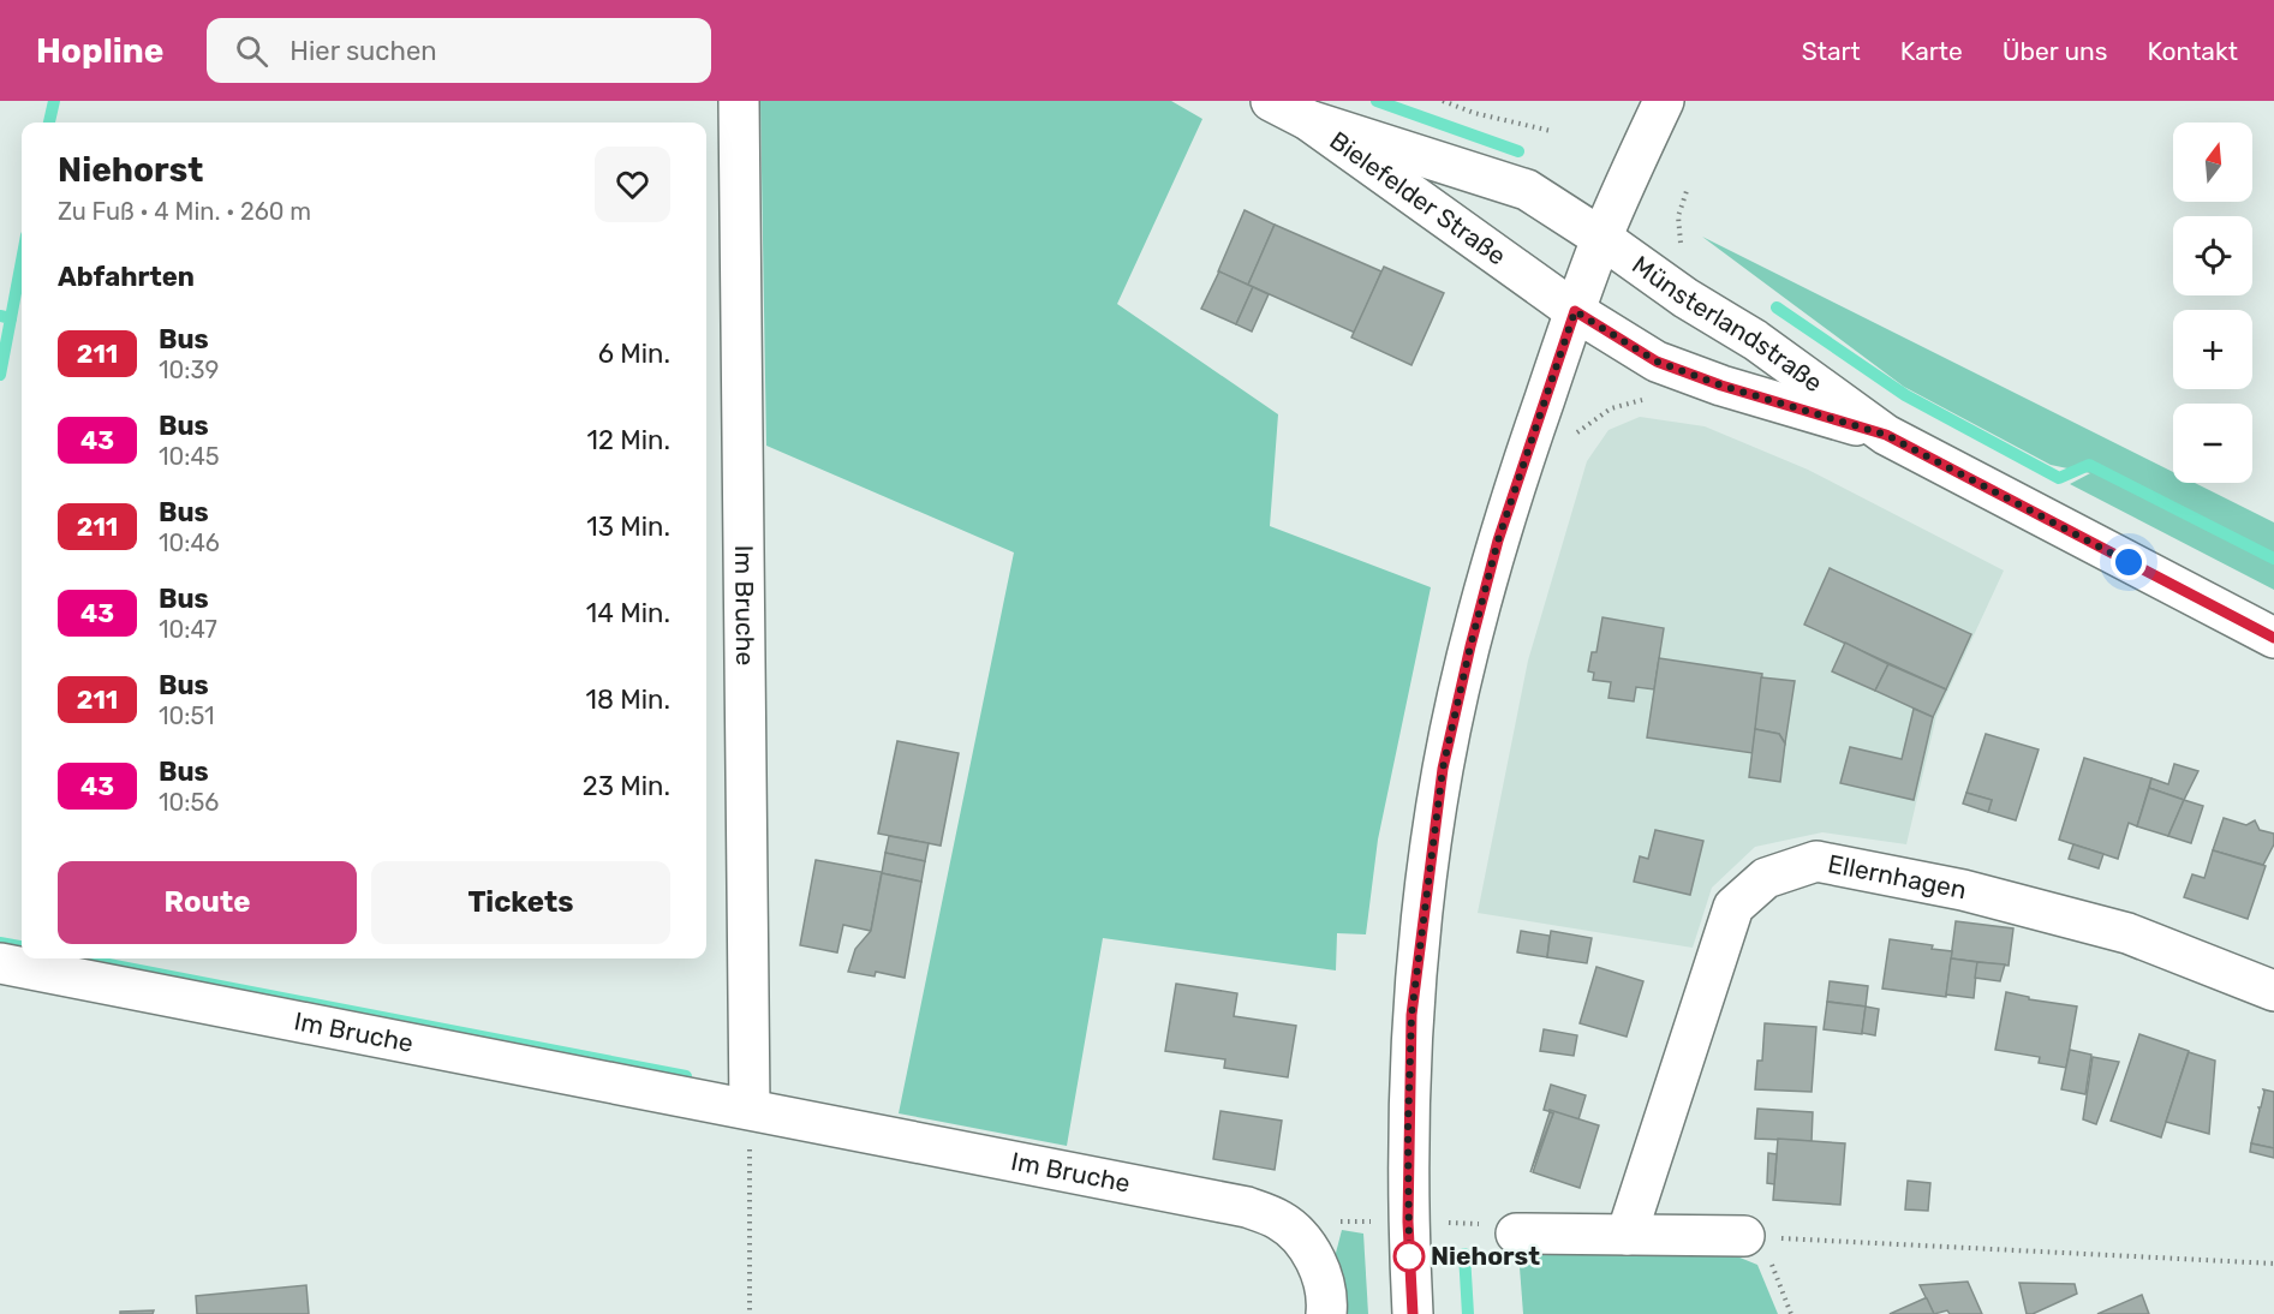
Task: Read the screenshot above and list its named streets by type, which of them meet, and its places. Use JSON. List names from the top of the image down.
{
  "streets": {
    "street": [
      "Bielefelder Straße",
      "Münsterlandstraße",
      "Im Bruche",
      "Ellernhagen"
    ]
  },
  "crossings": [
    ["Bielefelder Straße", "Münsterlandstraße"]
  ],
  "places": ["Niehorst"],
  "lines": ["bus line 211"],
  "north": "top",
  "page": {
    "header": "Hopline",
    "search": "Hier suchen",
    "nav": [
      "Start",
      "Karte",
      "Über uns",
      "Kontakt"
    ],
    "map_buttons": ["+", "−"],
    "heading": [
      ["Niehorst", "Zu Fuß · 4 Min. · 260 m"],
      "Abfahrten"
    ],
    "list": [
      {
        "mark": "211",
        "name": "Bus",
        "note": "10:39",
        "value": "6 Min."
      },
      {
        "mark": "43",
        "name": "Bus",
        "note": "10:45",
        "value": "12 Min."
      },
      {
        "mark": "211",
        "name": "Bus",
        "note": "10:46",
        "value": "13 Min."
      },
      {
        "mark": "43",
        "name": "Bus",
        "note": "10:47",
        "value": "14 Min."
      },
      {
        "mark": "211",
        "name": "Bus",
        "note": "10:51",
        "value": "18 Min."
      },
      {
        "mark": "43",
        "name": "Bus",
        "note": "10:56",
        "value": "23 Min."
      }
    ],
    "buttons": ["Route", "Tickets"]
  }
}
